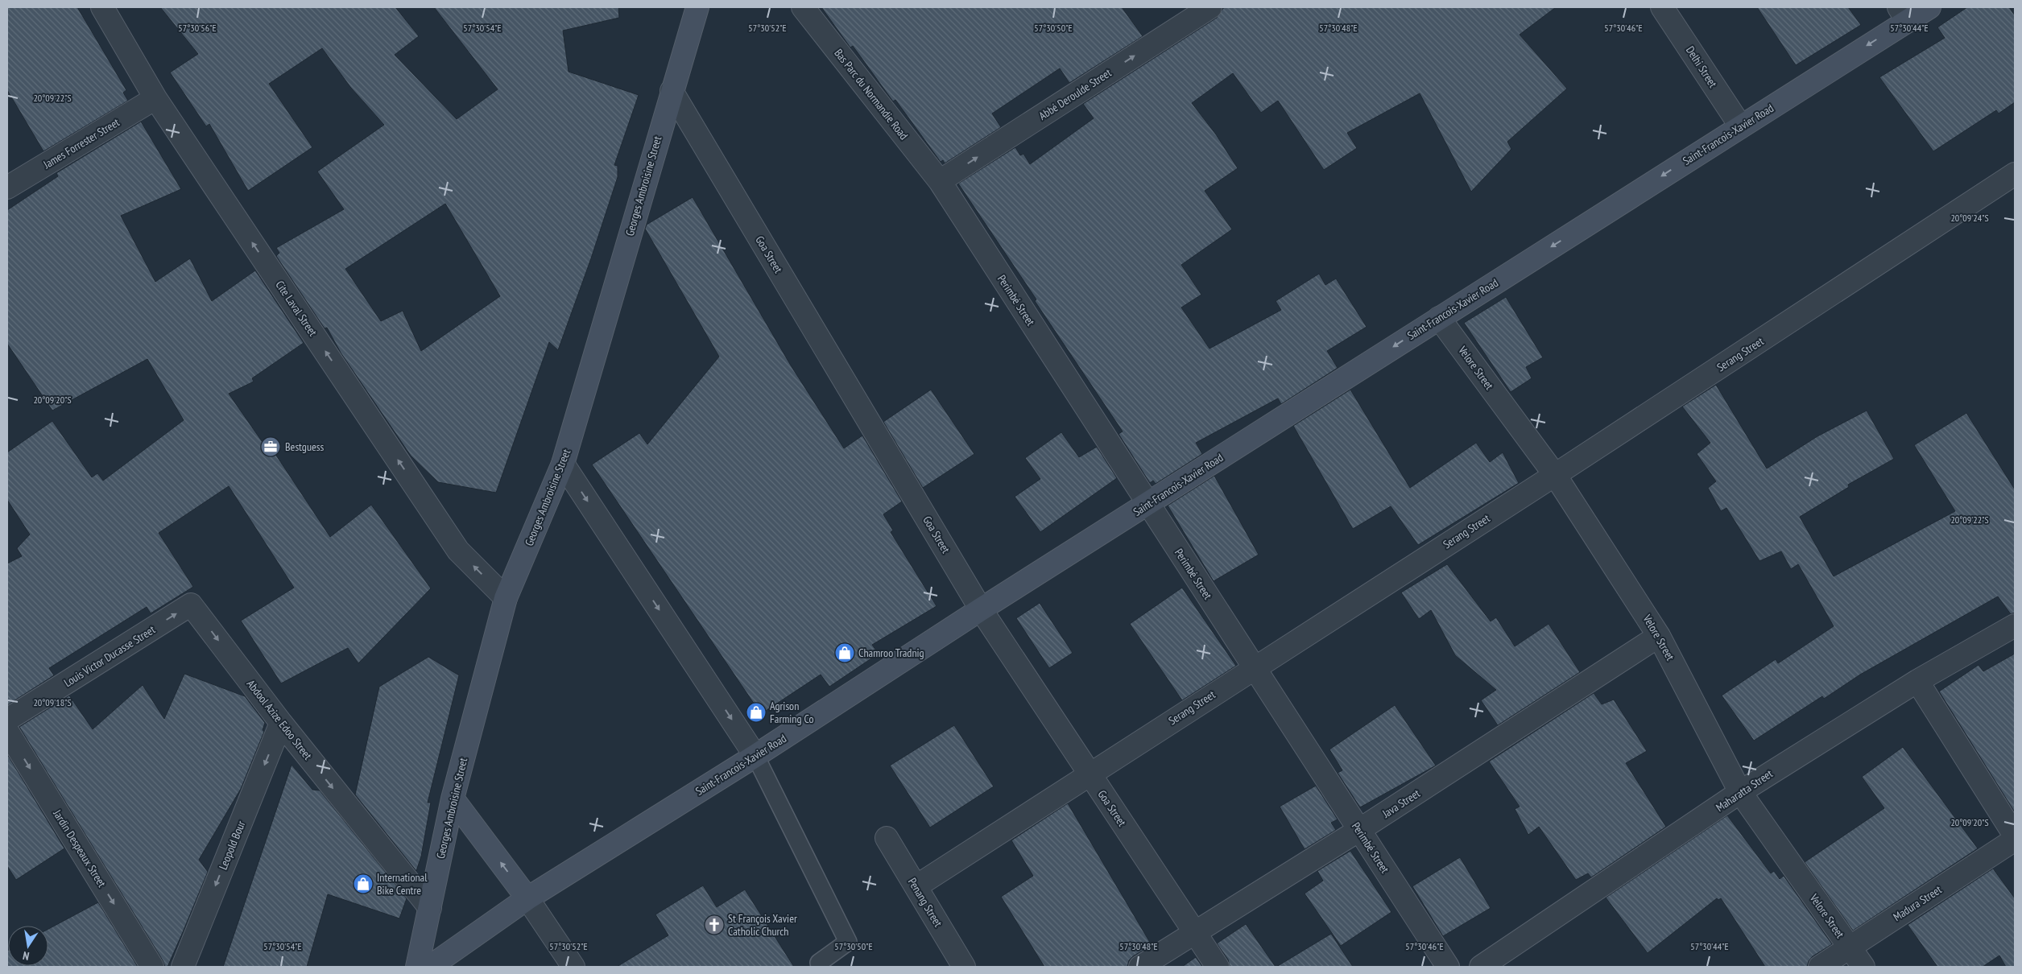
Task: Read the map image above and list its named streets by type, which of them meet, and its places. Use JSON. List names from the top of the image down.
{
  "streets": {
    "main road": ["Saint-Francois-Xavier Road", "Georges Ambroisine Street"],
    "street": [
      "Delhi Street",
      "Bas Parc du Normandie Road",
      "Abbé Deroulde Street",
      "James Forrester Street",
      "Goa Street",
      "Perimbé Street",
      "Cite Laval Street",
      "Serang Street",
      "Velore Street",
      "Louis Victor Ducasse Street",
      "Abdool Azize Edoo Street",
      "Maharatta Street",
      "Java Street",
      "Leopold Bour",
      "Jardin Despeaux Street",
      "Penang Street",
      "Madura Street"
    ]
  },
  "crossings": [
    ["Delhi Street", "Saint-Francois-Xavier Road"],
    ["Bas Parc du Normandie Road", "Abbé Deroulde Street"],
    ["Bas Parc du Normandie Road", "Perimbé Street"],
    ["Abbé Deroulde Street", "Perimbé Street"],
    ["Saint-Francois-Xavier Road", "Goa Street"],
    ["Saint-Francois-Xavier Road", "Perimbé Street"],
    ["Saint-Francois-Xavier Road", "Velore Street"],
    ["James Forrester Street", "Cite Laval Street"],
    ["Georges Ambroisine Street", "Goa Street"],
    ["Georges Ambroisine Street", "Cite Laval Street"],
    ["Georges Ambroisine Street", "Abdool Azize Edoo Street"],
    ["Goa Street", "Serang Street"],
    ["Goa Street", "Java Street"],
    ["Perimbé Street", "Serang Street"],
    ["Perimbé Street", "Java Street"],
    ["Serang Street", "Velore Street"],
    ["Serang Street", "Penang Street"],
    ["Velore Street", "Maharatta Street"],
    ["Velore Street", "Java Street"],
    ["Velore Street", "Madura Street"],
    ["Louis Victor Ducasse Street", "Abdool Azize Edoo Street"],
    ["Abdool Azize Edoo Street", "Leopold Bour"]
  ],
  "one_way": [
    "Abbé Deroulde Street",
    "Saint-Francois-Xavier Road",
    "Cite Laval Street",
    "Louis Victor Ducasse Street",
    "Abdool Azize Edoo Street",
    "Leopold Bour",
    "Jardin Despeaux Street"
  ],
  "places": {
    "office": ["Bestguess"],
    "shop": ["Chamroo Tradnig", "Agrison Farming Co", "International Bike Centre"],
    "church": ["St François Xavier Catholic Church"]
  },
  "north": "bottom",
  "coordinates": [
    "57°30'56\"E",
    "57°30'54\"E",
    "57°30'52\"E",
    "57°30'50\"E",
    "57°30'48\"E",
    "57°30'46\"E",
    "57°30'44\"E",
    "20°09'22\"S",
    "20°09'24\"S",
    "20°09'20\"S",
    "20°09'18\"S"
  ]
}
